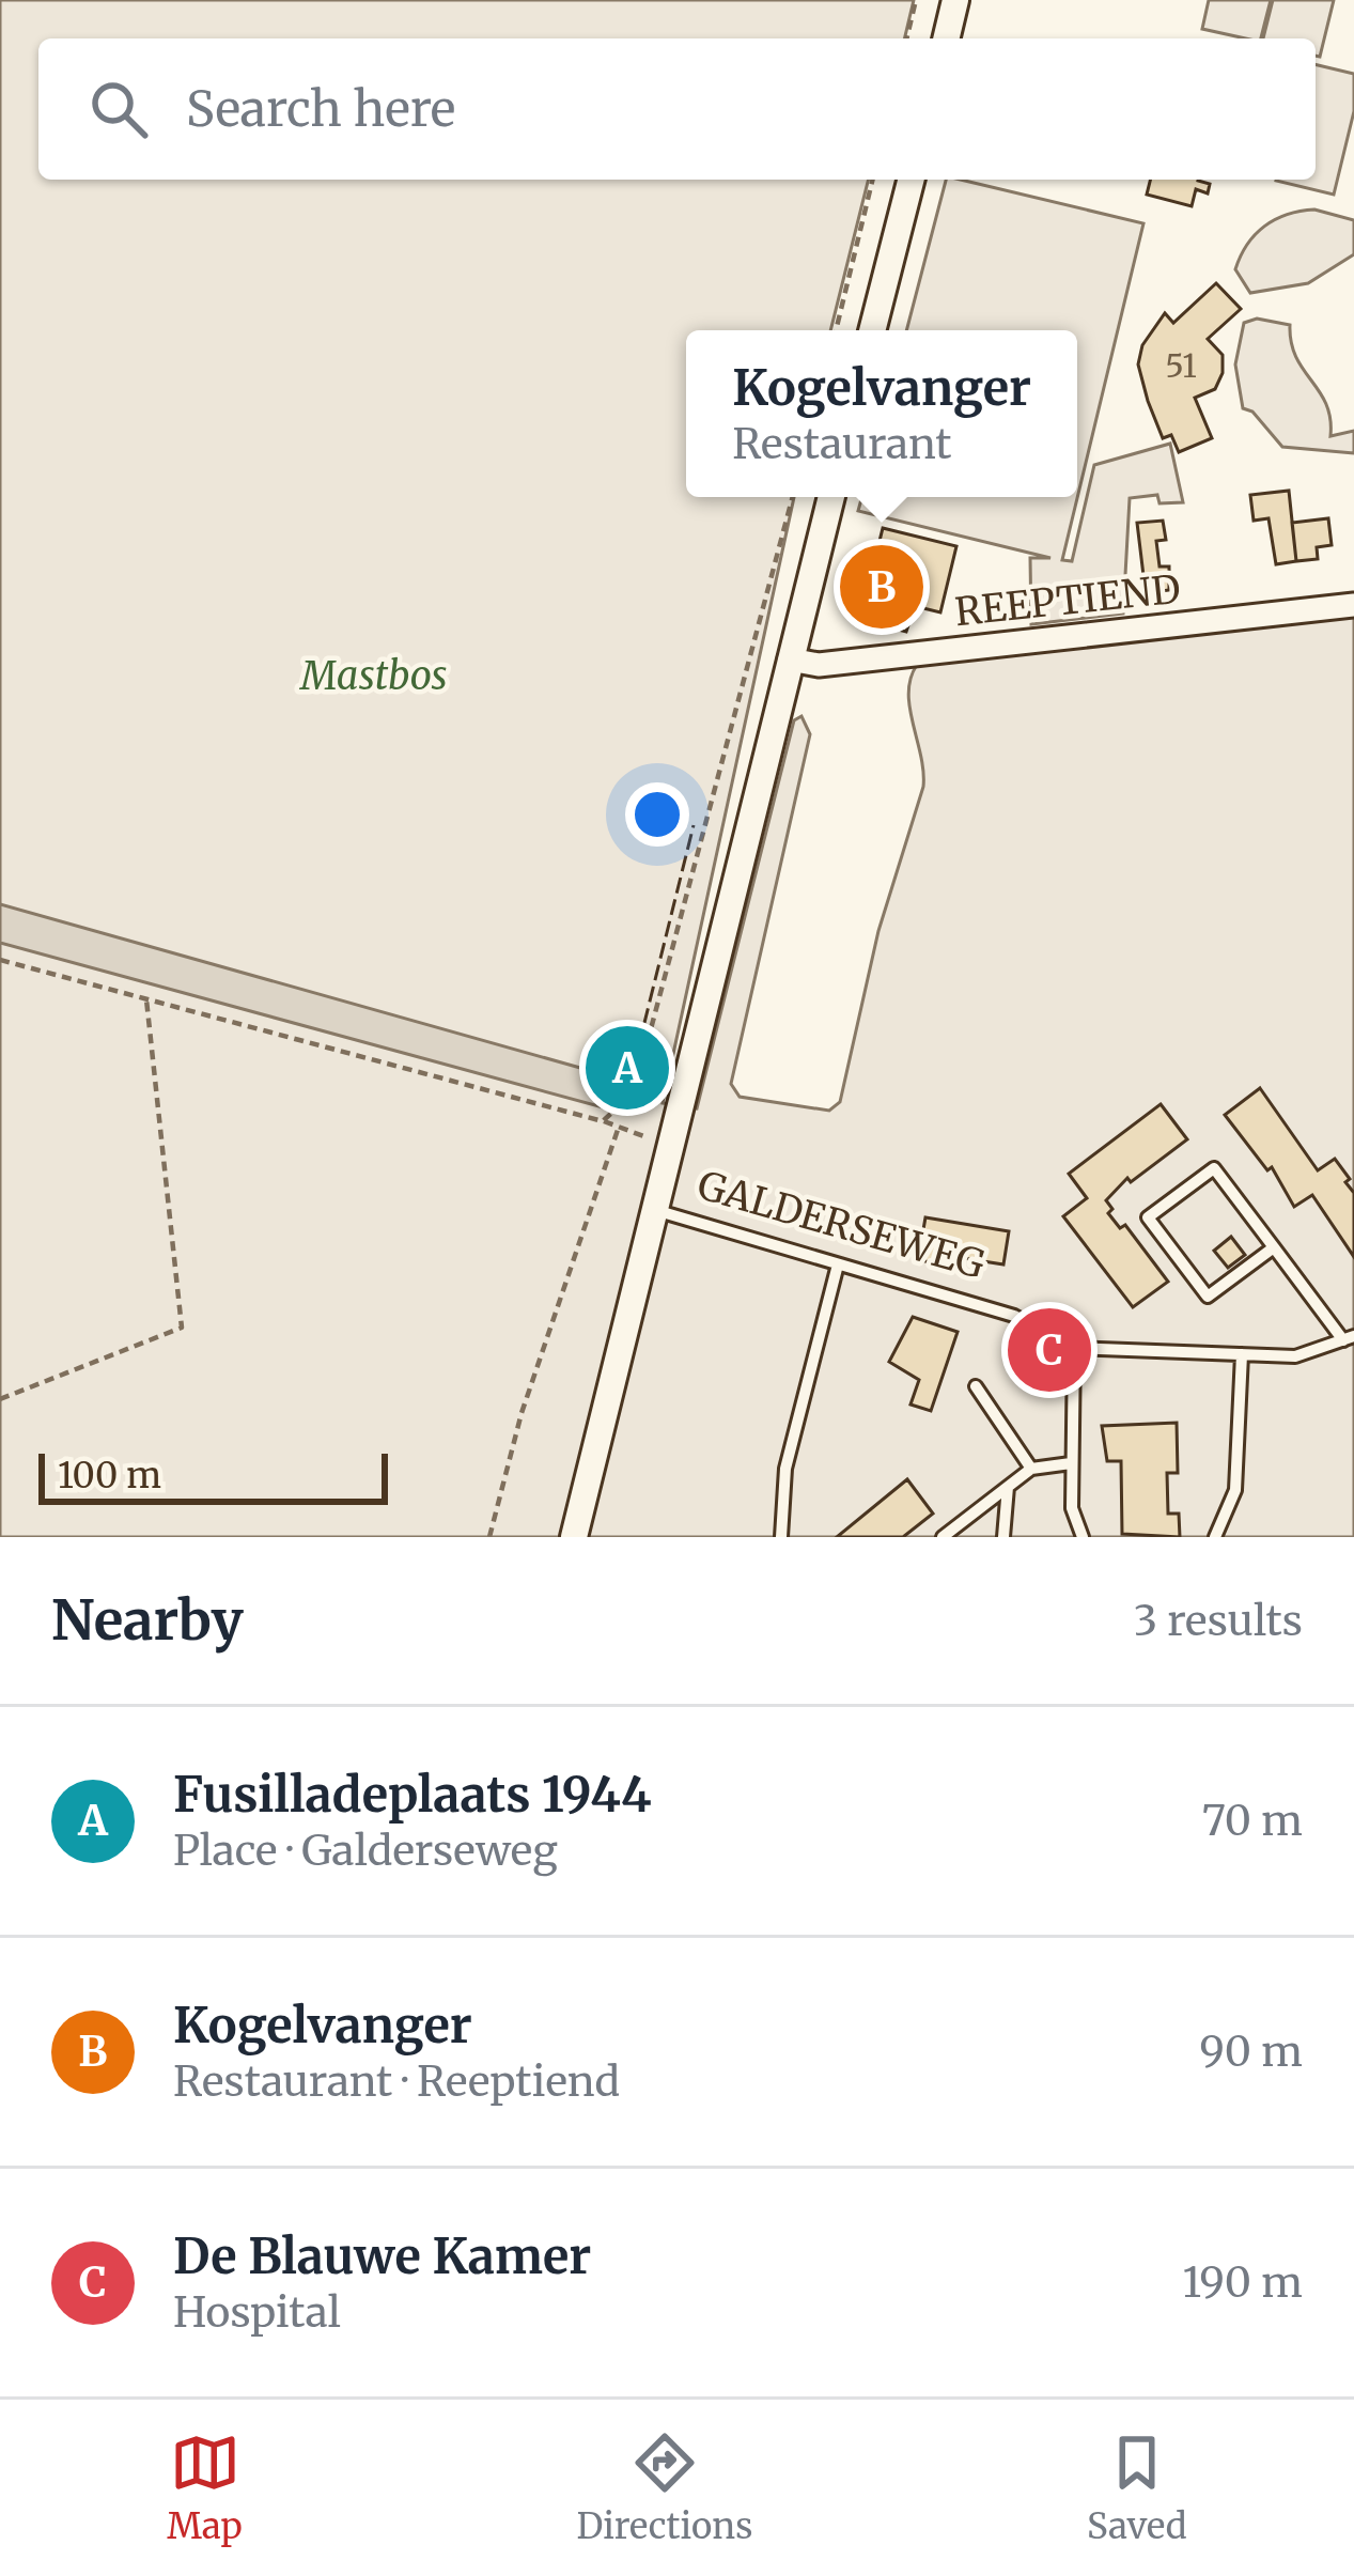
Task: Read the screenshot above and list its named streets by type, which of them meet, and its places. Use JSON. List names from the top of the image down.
{
  "streets": {
    "street": ["REEPTIEND", "GALDERSEWEG"]
  },
  "crossings": [
    ["REEPTIEND", "GALDERSEWEG"]
  ],
  "parks": ["Mastbos"],
  "house_numbers": ["51"],
  "scale_bar": "100 m",
  "page": {
    "search": "Search here",
    "popup": ["Kogelvanger", "Restaurant"],
    "pins": ["B", "A", "C"],
    "scale": "100 m",
    "heading": ["Nearby", "3 results"],
    "list": [
      {
        "mark": "A",
        "name": "Fusilladeplaats 1944",
        "note": "Place · Galderseweg",
        "value": "70 m"
      },
      {
        "mark": "B",
        "name": "Kogelvanger",
        "note": "Restaurant · Reeptiend",
        "value": "90 m"
      },
      {
        "mark": "C",
        "name": "De Blauwe Kamer",
        "note": "Hospital",
        "value": "190 m"
      }
    ],
    "nav": ["Map", "Directions", "Saved"]
  }
}
